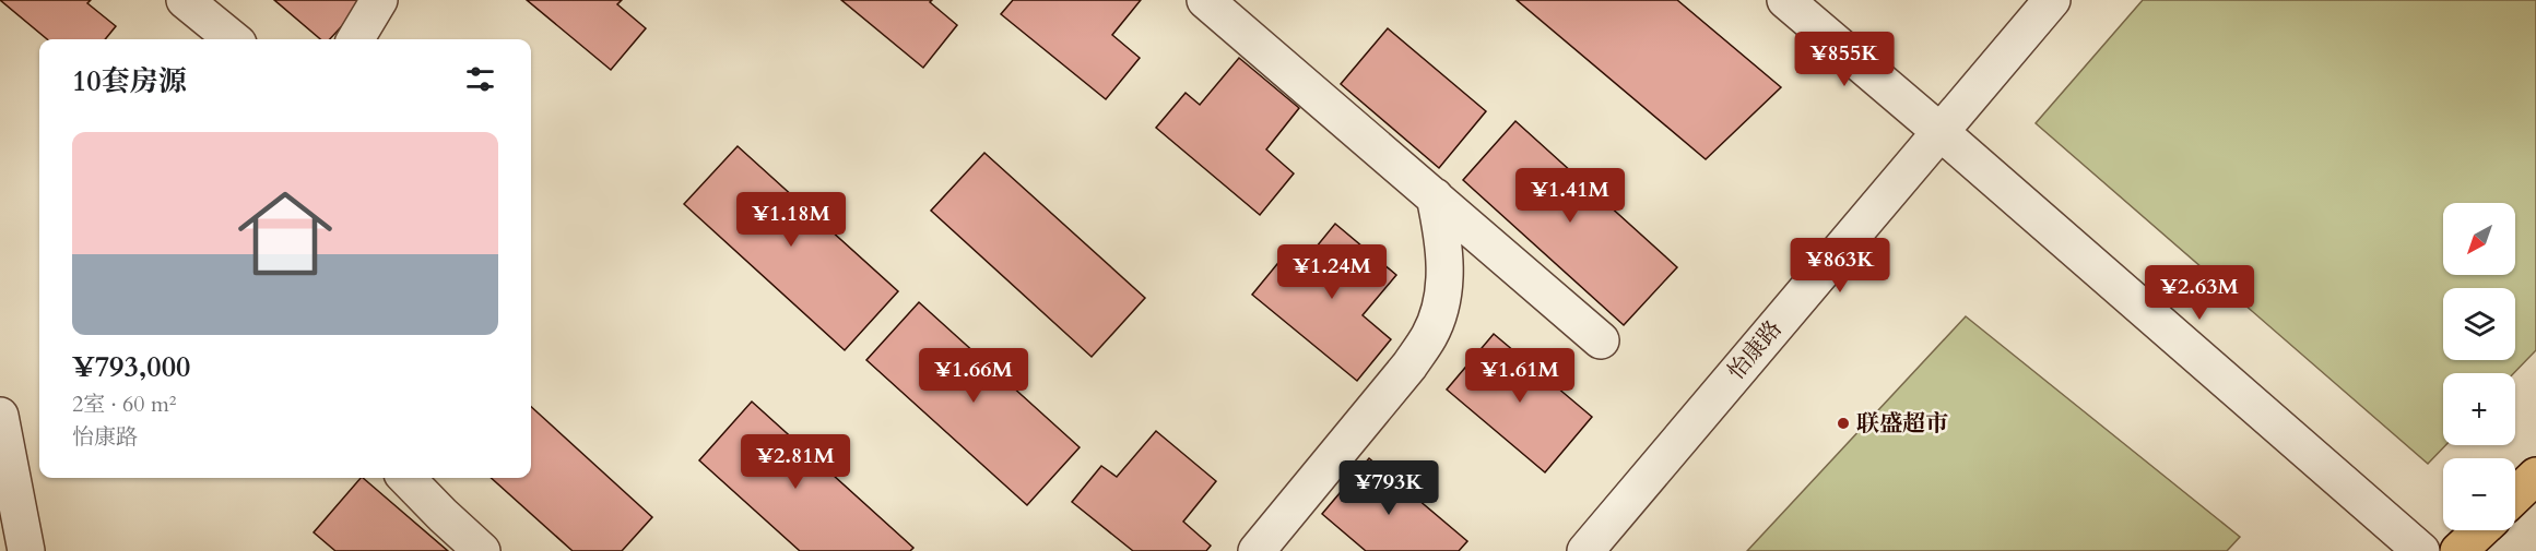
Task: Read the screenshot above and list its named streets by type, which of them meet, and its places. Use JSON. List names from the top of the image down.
{
  "streets": {
    "street": ["怡康路"]
  },
  "places": ["联盛超市"],
  "north": "bottom left",
  "page": {
    "price": [
      "¥855K",
      "¥1.41M",
      "¥1.18M",
      "¥863K",
      "¥1.24M",
      "¥2.63M",
      "¥1.66M",
      "¥1.61M",
      "¥2.81M",
      "¥793K"
    ],
    "heading": "10套房源",
    "list": [
      {
        "name": "¥793,000",
        "note": "2室 · 60 m² · 怡康路"
      }
    ],
    "map_buttons": ["+", "−"]
  }
}
